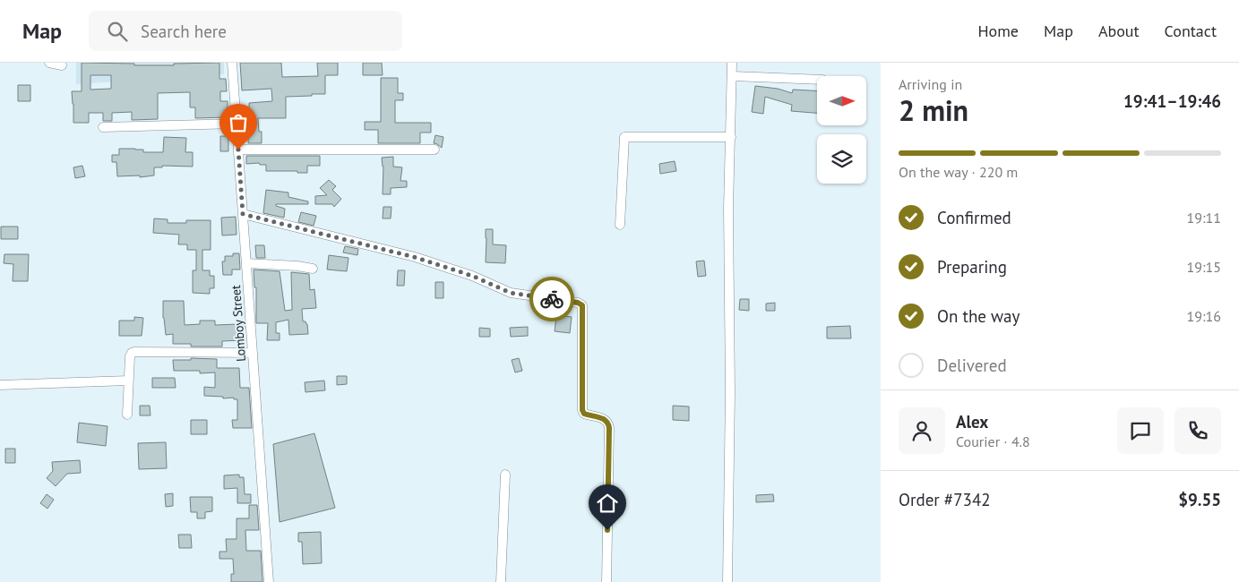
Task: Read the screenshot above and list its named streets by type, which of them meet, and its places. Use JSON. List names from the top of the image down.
{
  "streets": {
    "street": ["Lomboy Street"]
  },
  "north": "right",
  "page": {
    "header": "Map",
    "search": "Search here",
    "nav": [
      "Home",
      "Map",
      "About",
      "Contact"
    ],
    "heading": ["2 min", "Arriving in", "19:41–19:46"],
    "panel": [
      "Alex",
      "Courier · 4.8",
      "Order #7342",
      "$9.55"
    ],
    "bar": "On the way · 220 m",
    "list": [
      ["Confirmed", "19:11"],
      ["Preparing", "19:15"],
      ["On the way", "19:16"],
      "Delivered"
    ]
  }
}
